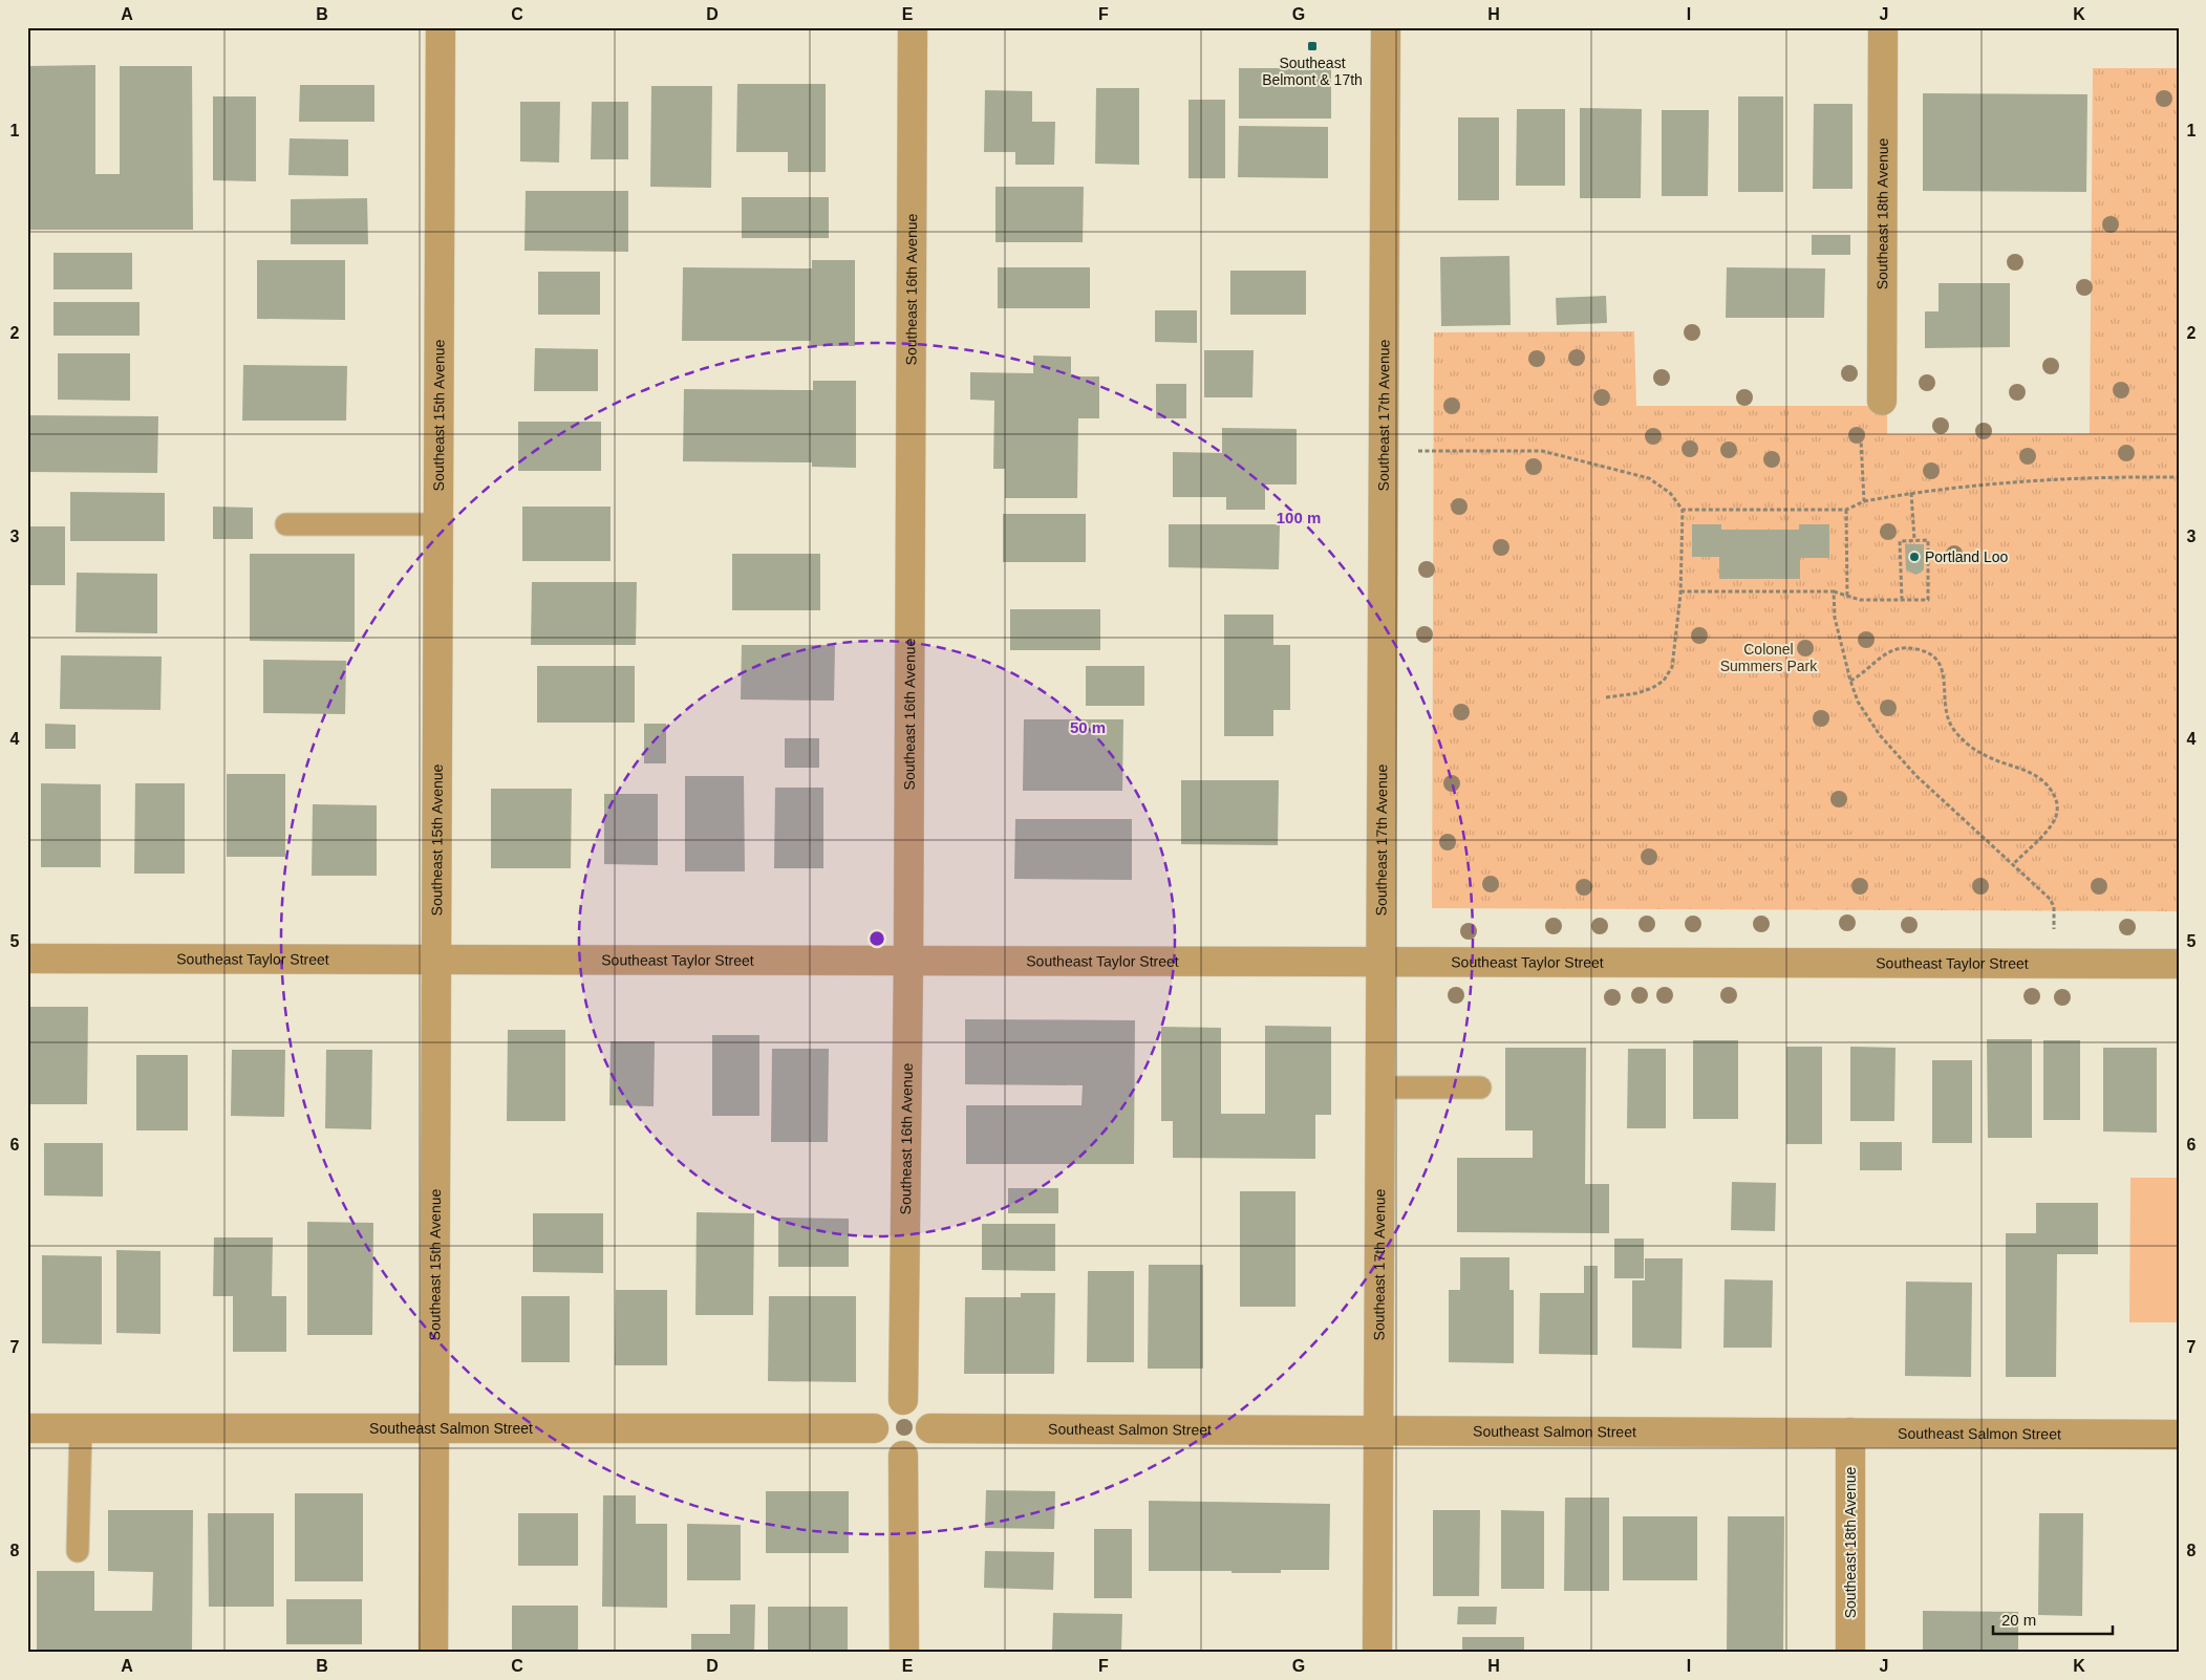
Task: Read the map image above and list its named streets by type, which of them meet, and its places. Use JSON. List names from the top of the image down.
{
  "streets": {
    "street": [
      "Southeast 18th Avenue",
      "Southeast 16th Avenue",
      "Southeast 15th Avenue",
      "Southeast 17th Avenue",
      "Southeast Taylor Street",
      "Southeast Salmon Street"
    ]
  },
  "crossings": [
    ["Southeast 18th Avenue", "Southeast Salmon Street"],
    ["Southeast 16th Avenue", "Southeast Taylor Street"],
    ["Southeast 16th Avenue", "Southeast Salmon Street"],
    ["Southeast 15th Avenue", "Southeast Taylor Street"],
    ["Southeast 15th Avenue", "Southeast Salmon Street"],
    ["Southeast 17th Avenue", "Southeast Taylor Street"],
    ["Southeast 17th Avenue", "Southeast Salmon Street"]
  ],
  "parks": ["Colonel Summers Park"],
  "places": {
    "transit": ["Southeast Belmont & 17th"],
    "other": ["Portland Loo"]
  },
  "scale_bar": "20 m",
  "grid": {
    "columns": [
      "A",
      "B",
      "C",
      "D",
      "E",
      "F",
      "G",
      "H",
      "I",
      "J",
      "K"
    ],
    "rows": [
      "1",
      "2",
      "3",
      "4",
      "5",
      "6",
      "7",
      "8"
    ]
  },
  "rings": ["100 m", "50 m"]
}
